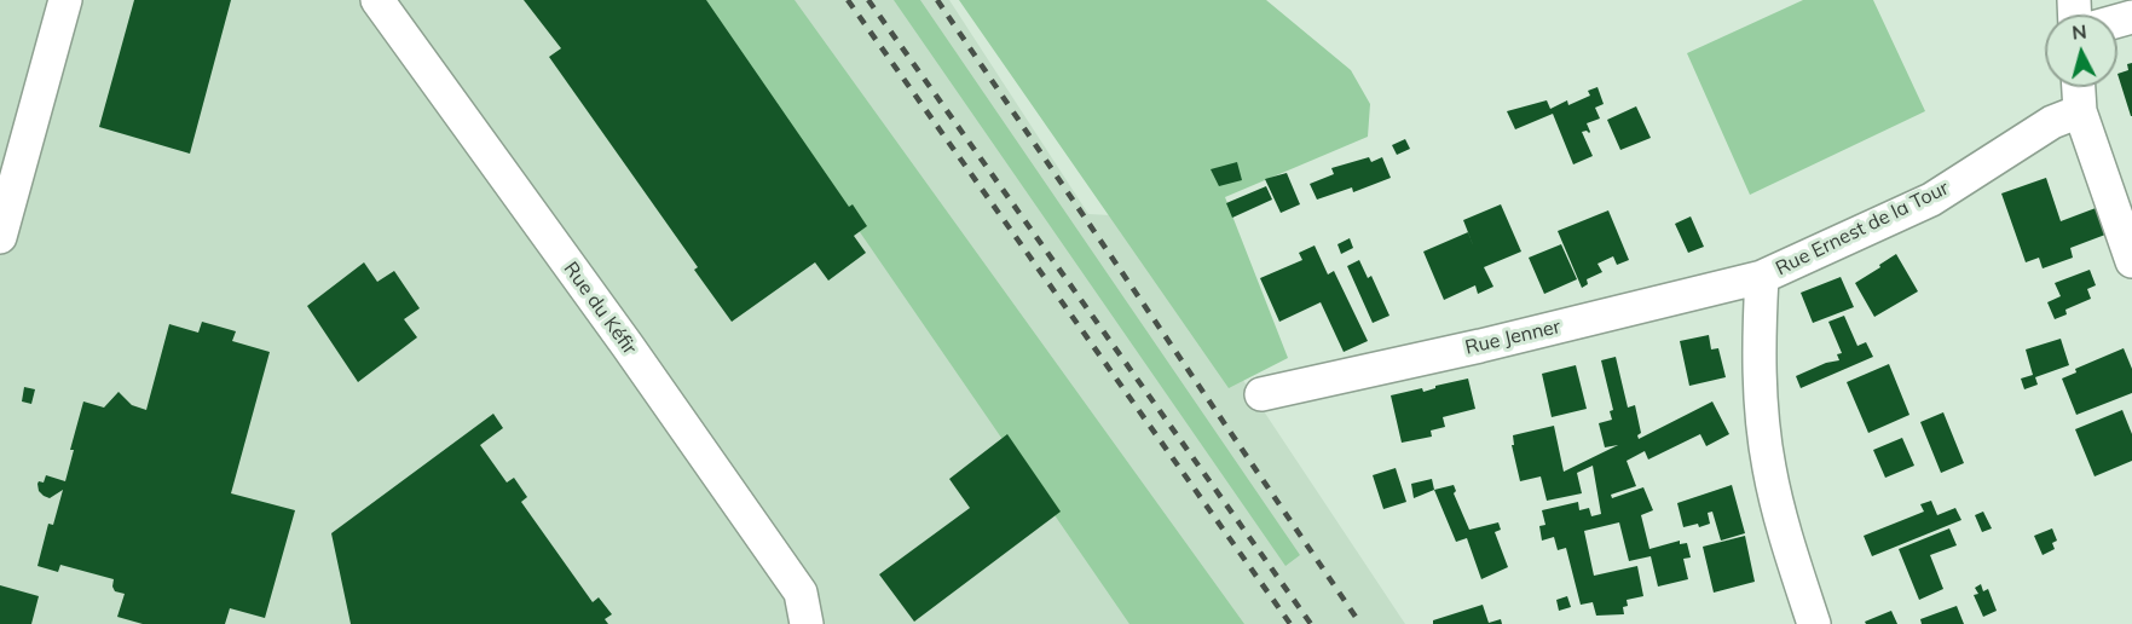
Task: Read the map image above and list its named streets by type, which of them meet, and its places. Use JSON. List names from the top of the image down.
{
  "streets": {
    "street": ["Rue Ernest de la Tour", "Rue du Kéfir", "Rue Jenner"]
  },
  "crossings": [
    ["Rue Ernest de la Tour", "Rue Jenner"]
  ],
  "north": "top"
}
